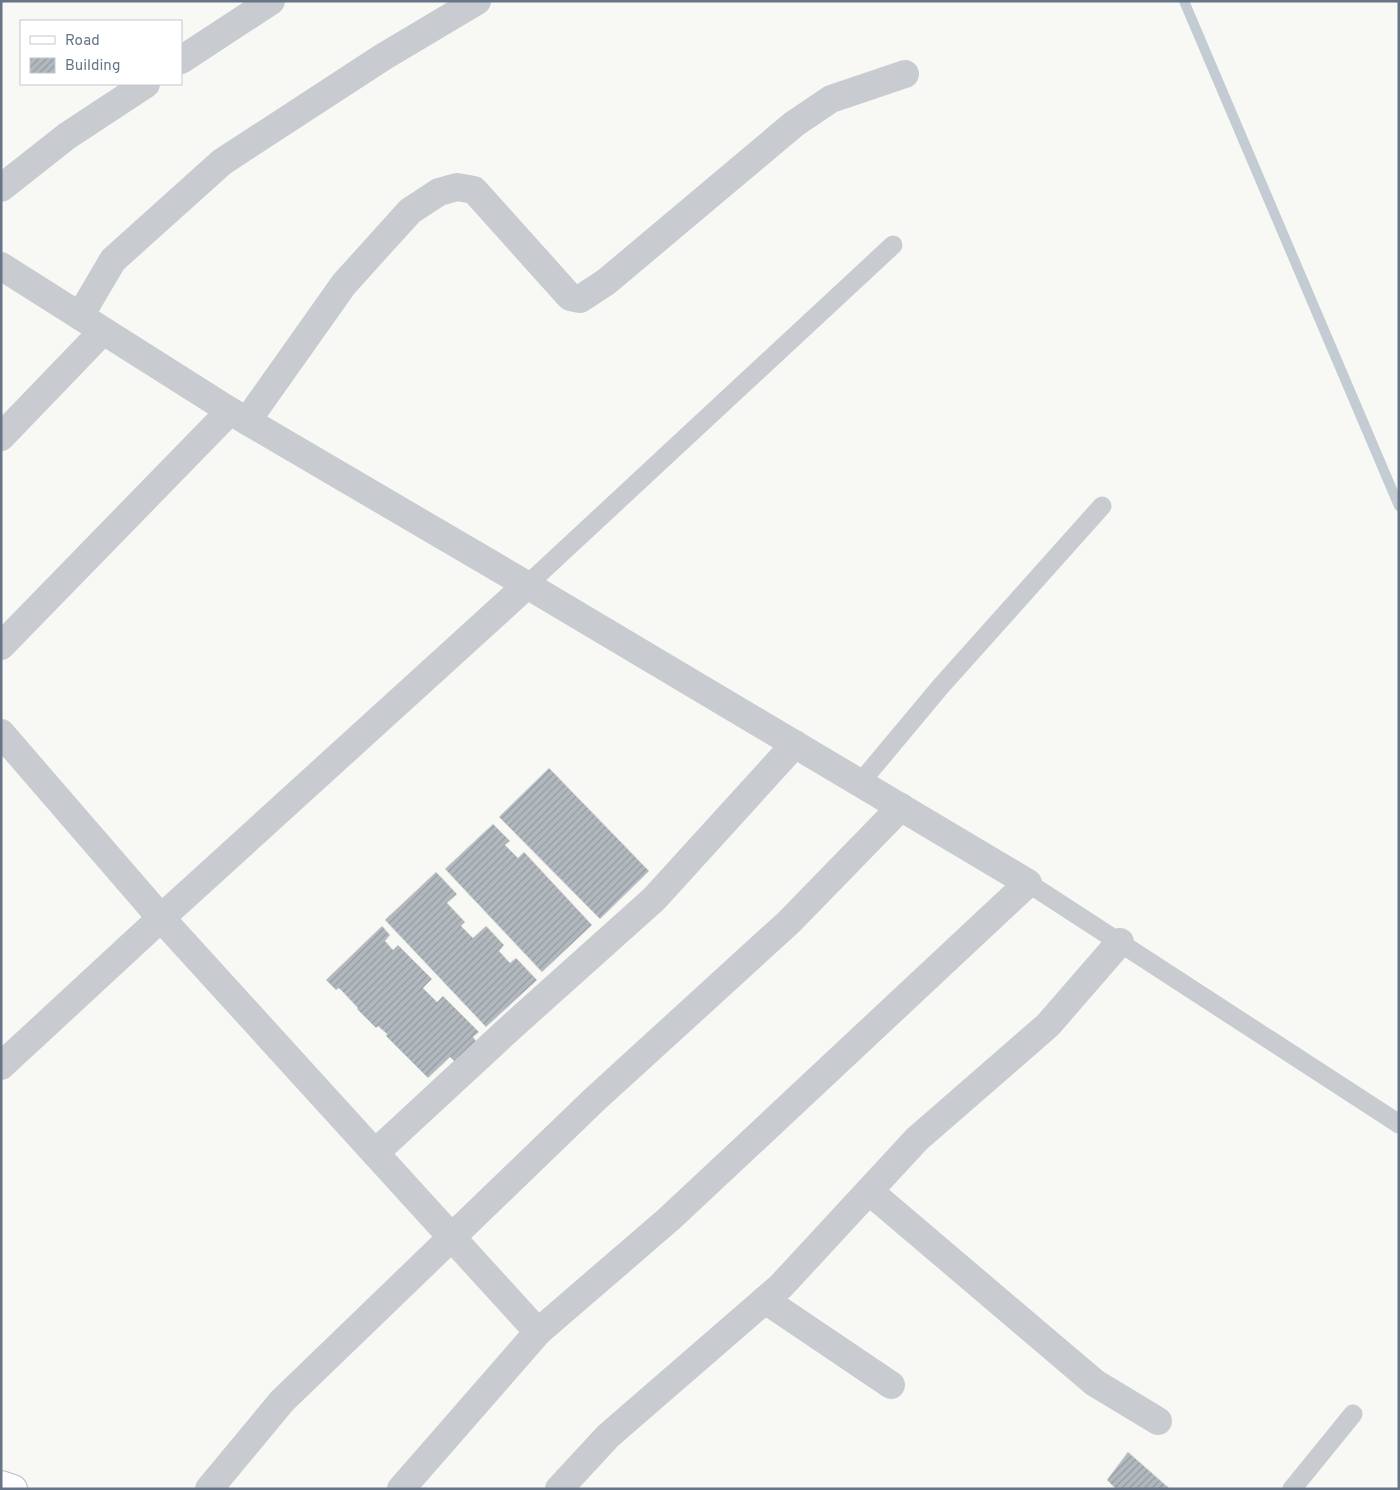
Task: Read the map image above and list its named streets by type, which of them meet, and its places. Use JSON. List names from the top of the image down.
{
  "legend": ["Road", "Building"]
}
